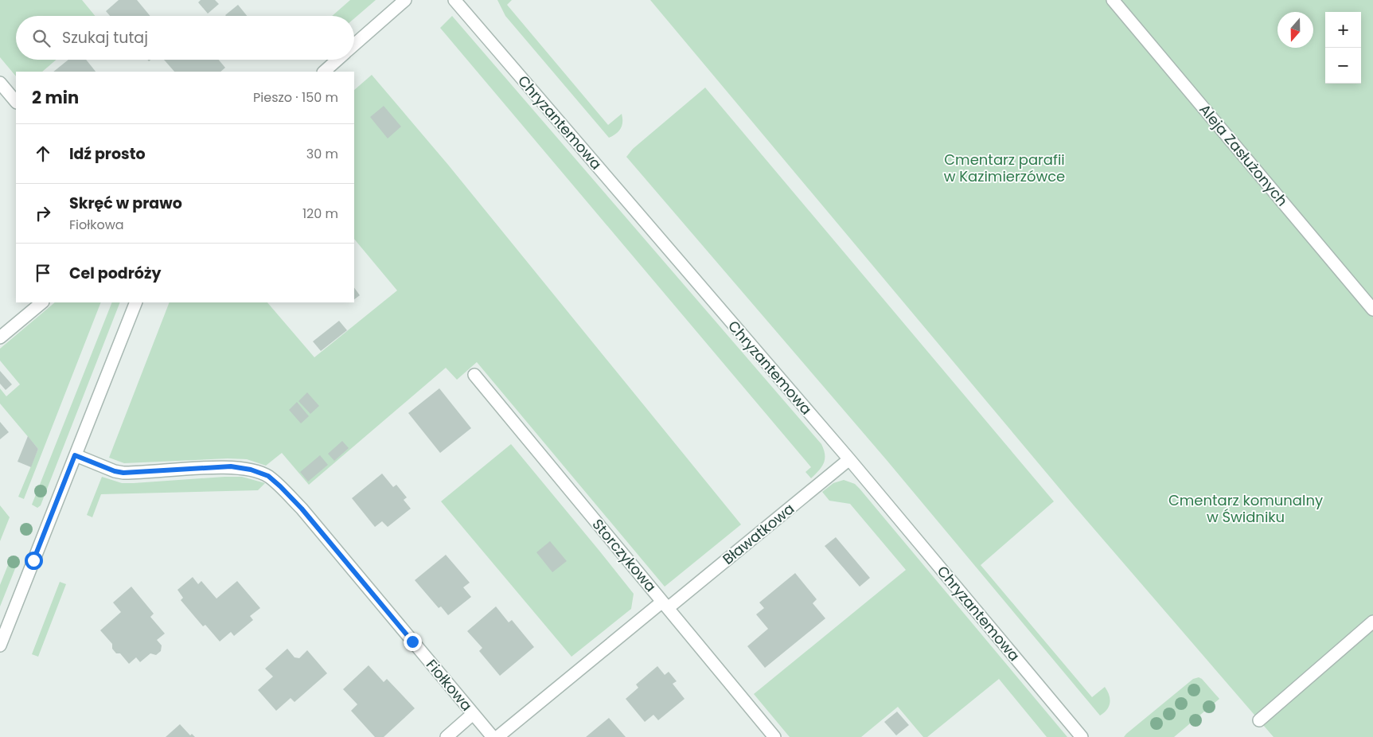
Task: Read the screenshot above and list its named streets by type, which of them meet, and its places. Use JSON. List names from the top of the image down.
{
  "streets": {
    "street": [
      "Chryzantemowa",
      "Aleja Zasłużonych",
      "Bławatkowa",
      "Storczykowa",
      "Fiołkowa"
    ]
  },
  "crossings": [
    ["Chryzantemowa", "Bławatkowa"],
    ["Bławatkowa", "Storczykowa"]
  ],
  "parks": ["Cmentarz parafii w Kazimierzówce", "Cmentarz komunalny w Świdniku"],
  "north": "bottom",
  "page": {
    "map_buttons": ["+", "−"],
    "search": "Szukaj tutaj",
    "heading": ["2 min", "Pieszo · 150 m"],
    "list": [
      ["Idź prosto", "30 m"],
      ["Skręć w prawo", "Fiołkowa", "120 m"],
      "Cel podróży"
    ]
  }
}
